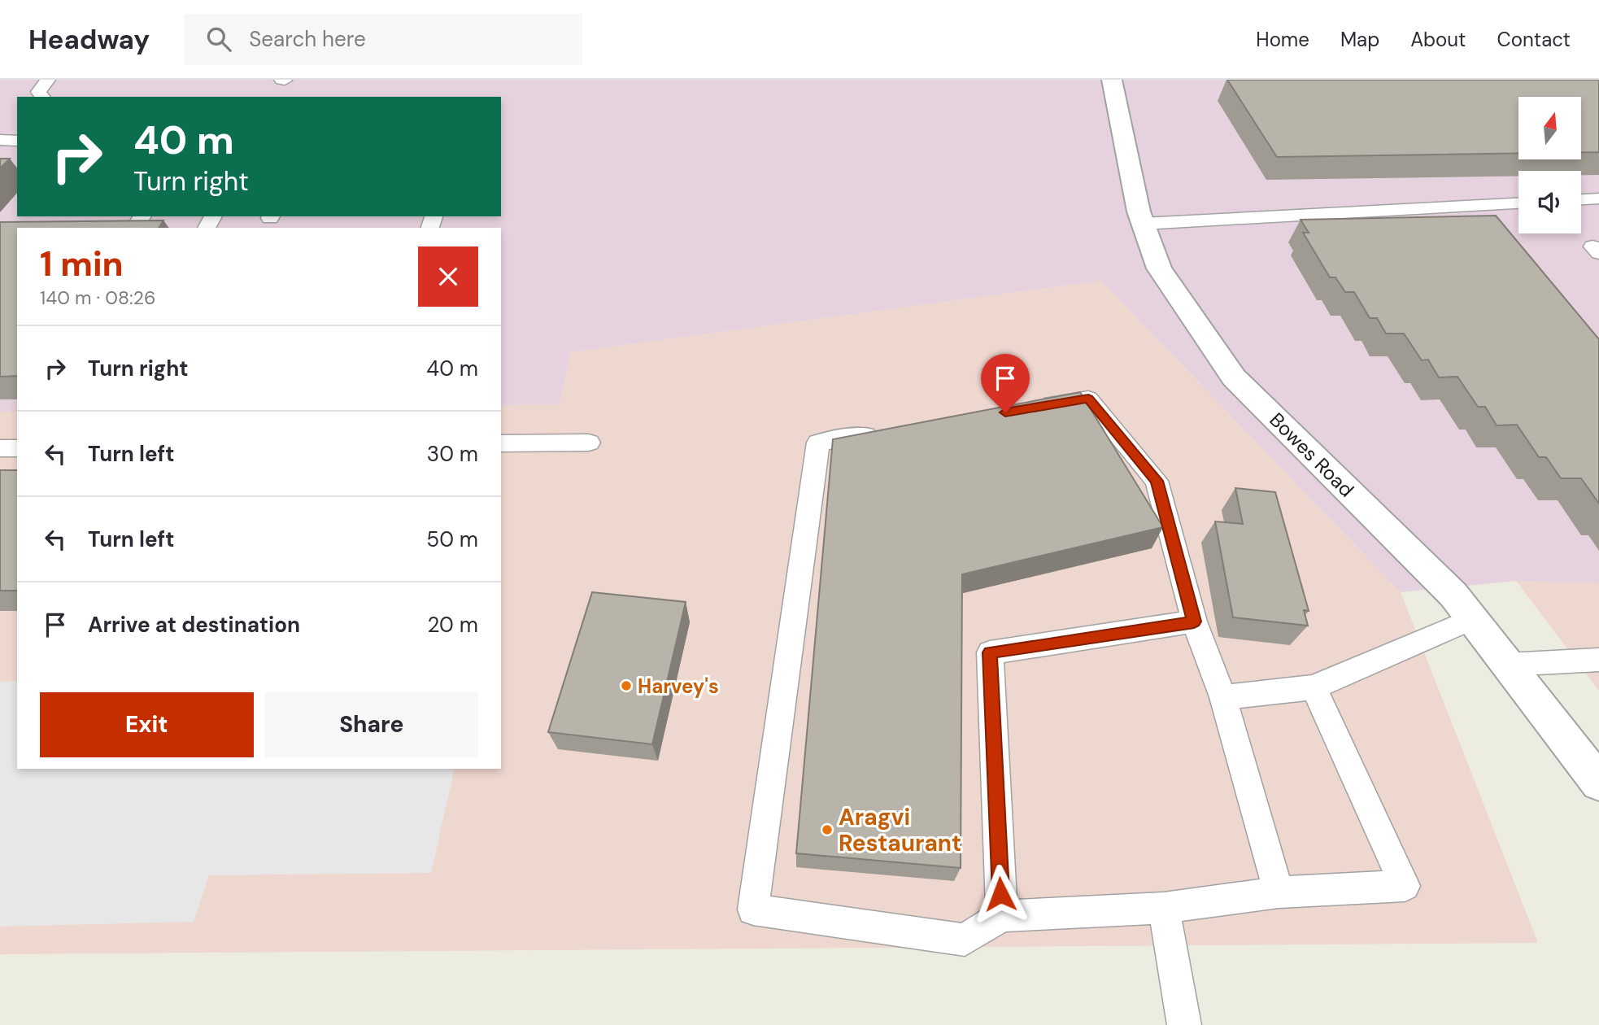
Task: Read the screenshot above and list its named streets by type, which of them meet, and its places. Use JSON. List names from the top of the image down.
{
  "streets": {
    "street": ["Bowes Road"]
  },
  "places": ["Harvey's", "Aragvi Restaurant"],
  "north": "top",
  "page": {
    "header": "Headway",
    "search": "Search here",
    "nav": [
      "Home",
      "Map",
      "About",
      "Contact"
    ],
    "turn": ["40 m", "Turn right"],
    "heading": ["1 min", "140 m · 08:26"],
    "list": [
      {
        "name": "Turn right",
        "value": "40 m"
      },
      {
        "name": "Turn left",
        "value": "30 m"
      },
      {
        "name": "Turn left",
        "value": "50 m"
      },
      {
        "name": "Arrive at destination",
        "value": "20 m"
      }
    ],
    "buttons": ["Exit", "Share"]
  }
}
